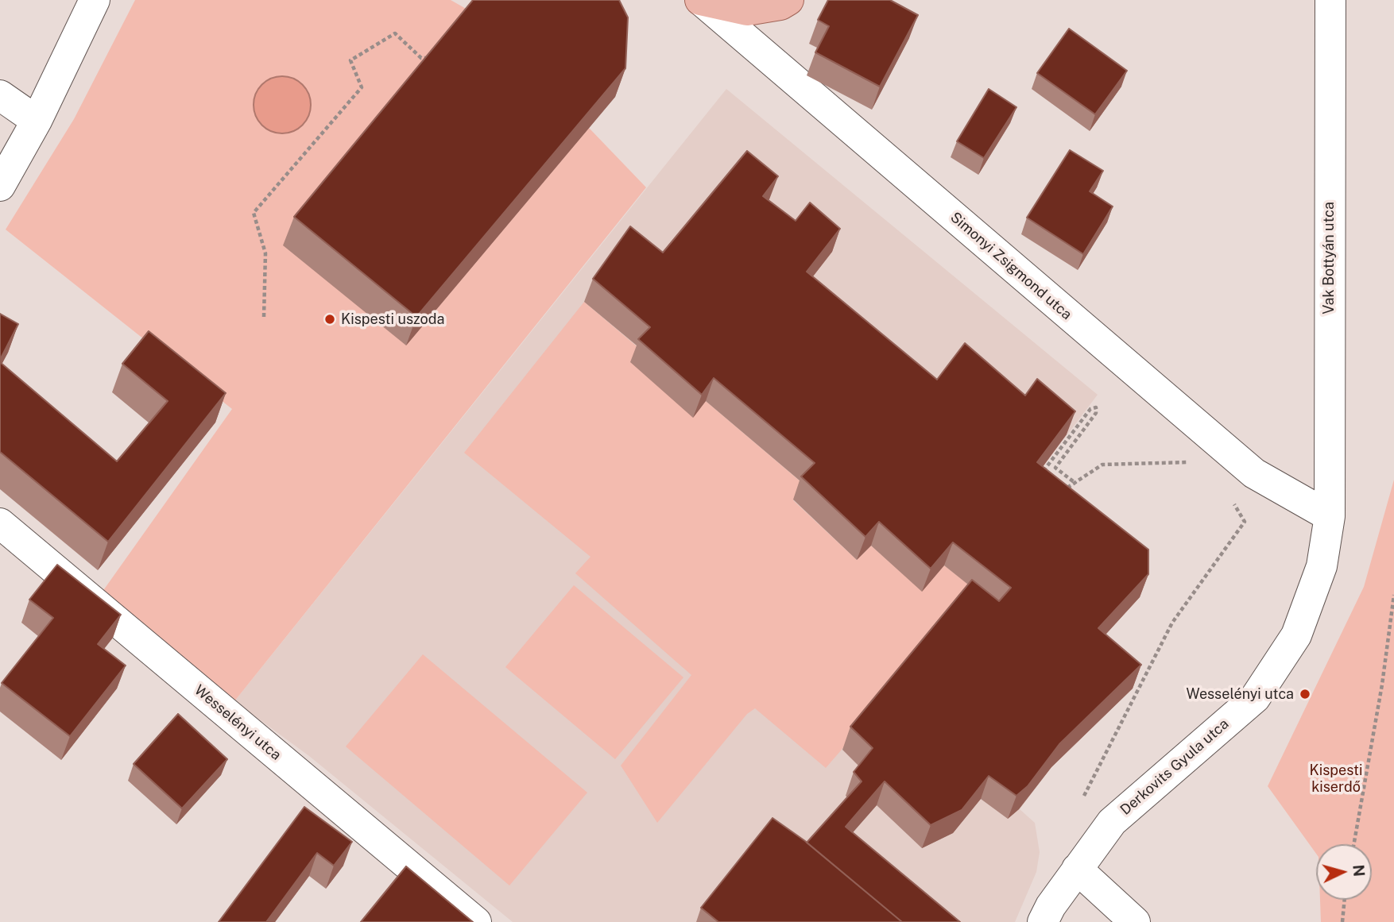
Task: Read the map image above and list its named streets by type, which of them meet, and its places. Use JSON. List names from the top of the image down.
{
  "streets": {
    "main road": ["Simonyi Zsigmond utca"],
    "street": ["Vak Bottyán utca", "Wesselényi utca", "Derkovits Gyula utca"]
  },
  "crossings": [
    ["Vak Bottyán utca", "Simonyi Zsigmond utca"],
    ["Vak Bottyán utca", "Derkovits Gyula utca"],
    ["Simonyi Zsigmond utca", "Derkovits Gyula utca"]
  ],
  "parks": ["Kispesti kiserdő"],
  "places": ["Kispesti uszoda", "Wesselényi utca"],
  "north": "right"
}
